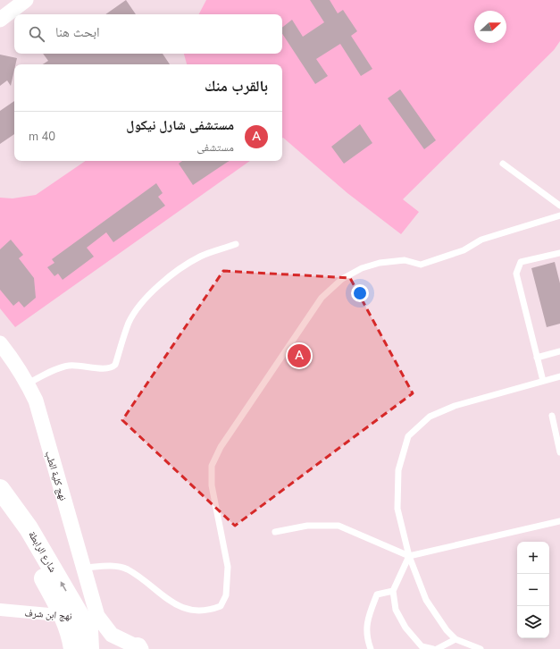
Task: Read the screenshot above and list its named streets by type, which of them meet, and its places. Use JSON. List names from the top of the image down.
{
  "streets": {
    "main road": ["شارع الرابطة"],
    "street": ["نهج كلية الطب", "نهج ابن شرف"]
  },
  "crossings": [
    ["نهج كلية الطب", "شارع الرابطة"],
    ["نهج كلية الطب", "نهج ابن شرف"],
    ["شارع الرابطة", "نهج ابن شرف"]
  ],
  "north": "right",
  "page": {
    "search": "ابحث هنا",
    "heading": "بالقرب منك",
    "list": [
      {
        "mark": "A",
        "name": "مستشفى شارل نيكول",
        "note": "مستشفى",
        "value": "40 m"
      }
    ],
    "pins": "A",
    "map_buttons": ["+", "−"]
  }
}
